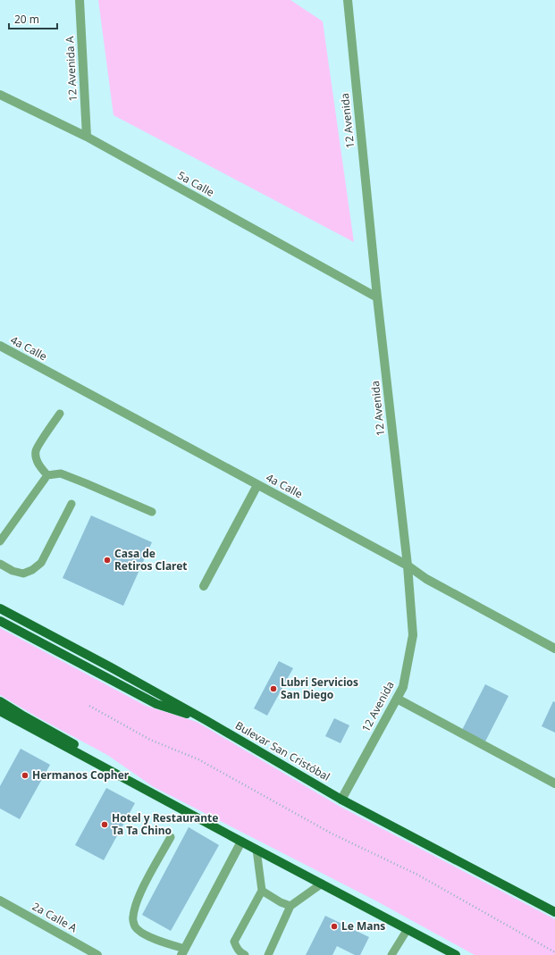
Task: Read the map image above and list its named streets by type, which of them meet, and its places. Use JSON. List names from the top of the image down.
{
  "streets": {
    "main road": ["Bulevar San Cristóbal"],
    "street": [
      "12 Avenida A",
      "12 Avenida",
      "5a Calle",
      "4a Calle",
      "2a Calle A"
    ]
  },
  "crossings": [
    ["12 Avenida A", "5a Calle"],
    ["12 Avenida", "5a Calle"],
    ["12 Avenida", "4a Calle"],
    ["12 Avenida", "Bulevar San Cristóbal"]
  ],
  "places": [
    "Casa de Retiros Claret",
    "Lubri Servicios San Diego",
    "Hermanos Copher",
    "Hotel y Restaurante Ta Ta Chino",
    "Le Mans"
  ],
  "scale_bar": "20 m"
}
